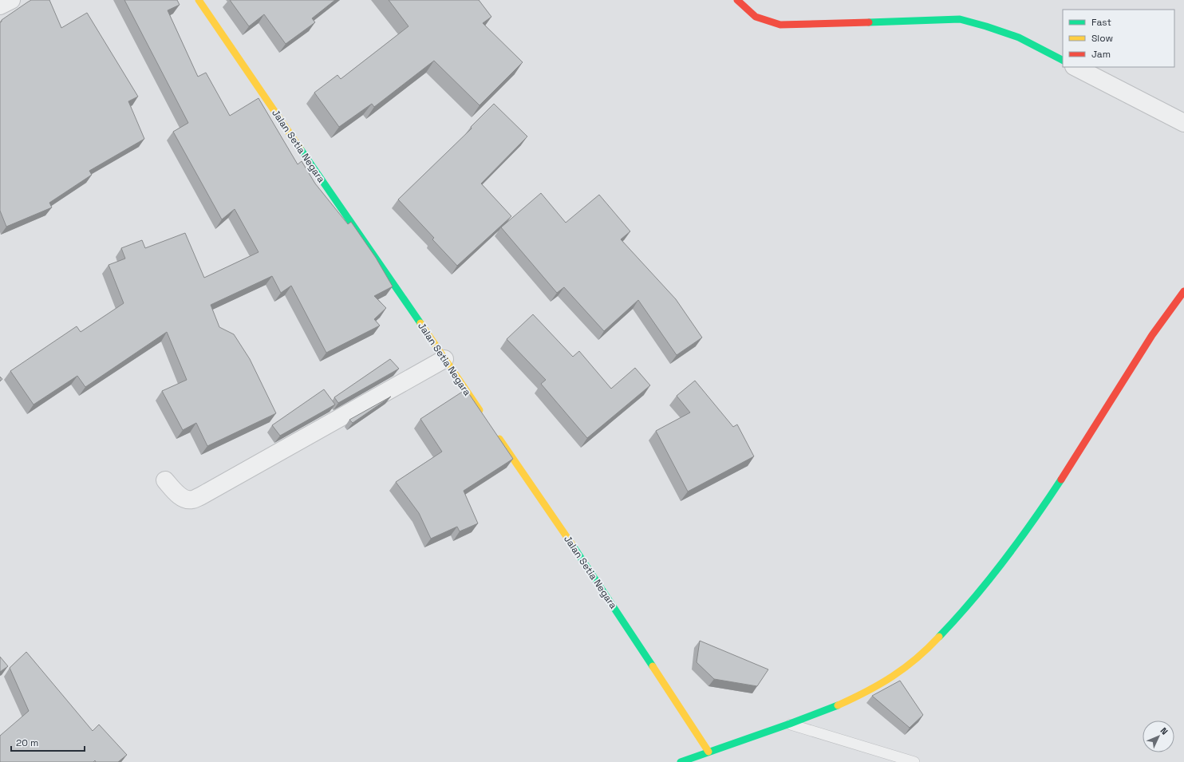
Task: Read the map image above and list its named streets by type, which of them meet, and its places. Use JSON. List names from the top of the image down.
{
  "streets": {
    "street": ["Jalan Setia Negara"]
  },
  "legend": ["Fast", "Slow", "Jam"],
  "scale_bar": "20 m",
  "north": "top right"
}
